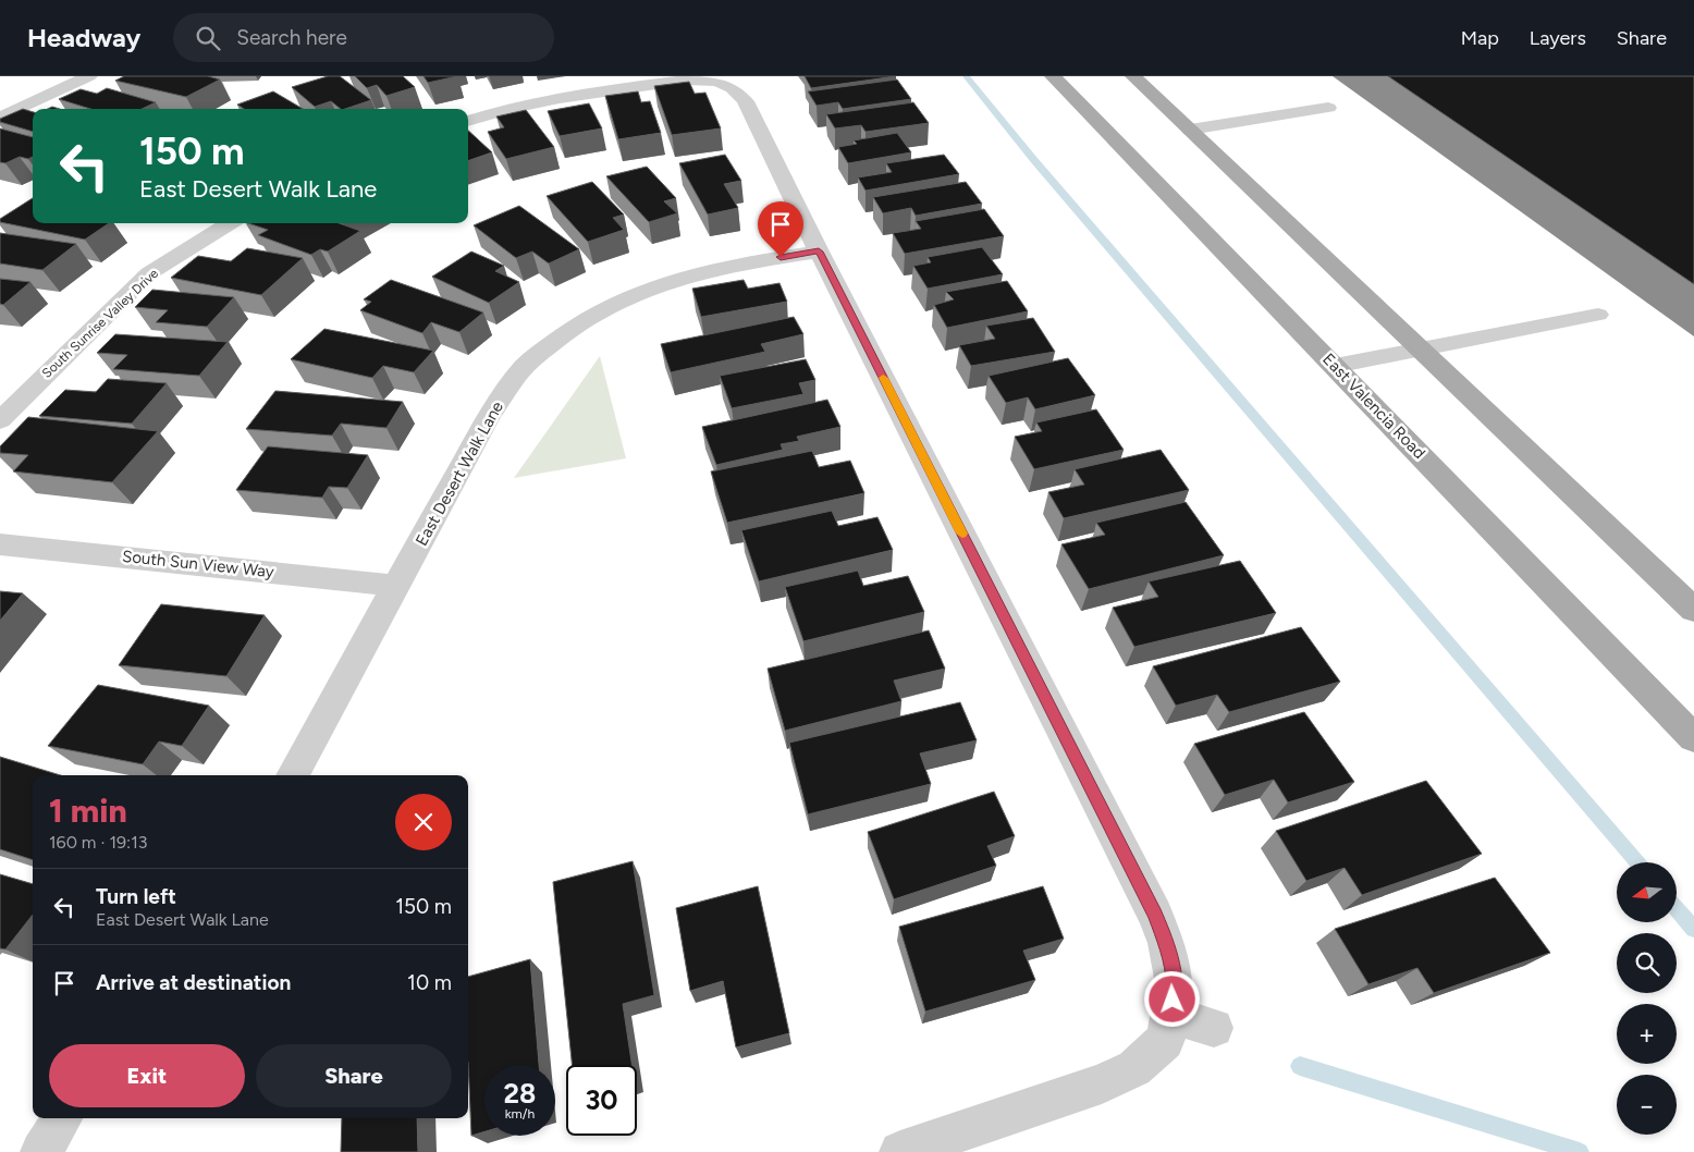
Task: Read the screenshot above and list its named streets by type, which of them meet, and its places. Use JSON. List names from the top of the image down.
{
  "streets": {
    "main road": ["East Valencia Road"],
    "street": ["South Sunrise Valley Drive", "East Desert Walk Lane", "South Sun View Way"]
  },
  "crossings": [
    ["East Desert Walk Lane", "South Sun View Way"]
  ],
  "north": "left",
  "page": {
    "header": "Headway",
    "search": "Search here",
    "nav": ["Map", "Layers", "Share"],
    "turn": ["150 m", "East Desert Walk Lane"],
    "heading": ["1 min", "160 m · 19:13"],
    "map_buttons": ["+", "−"],
    "list": [
      {
        "name": "Turn left",
        "note": "East Desert Walk Lane",
        "value": "150 m"
      },
      {
        "name": "Arrive at destination",
        "value": "10 m"
      }
    ],
    "buttons": ["Exit", "Share"],
    "speed": "28 km/h",
    "limit": "30"
  }
}
